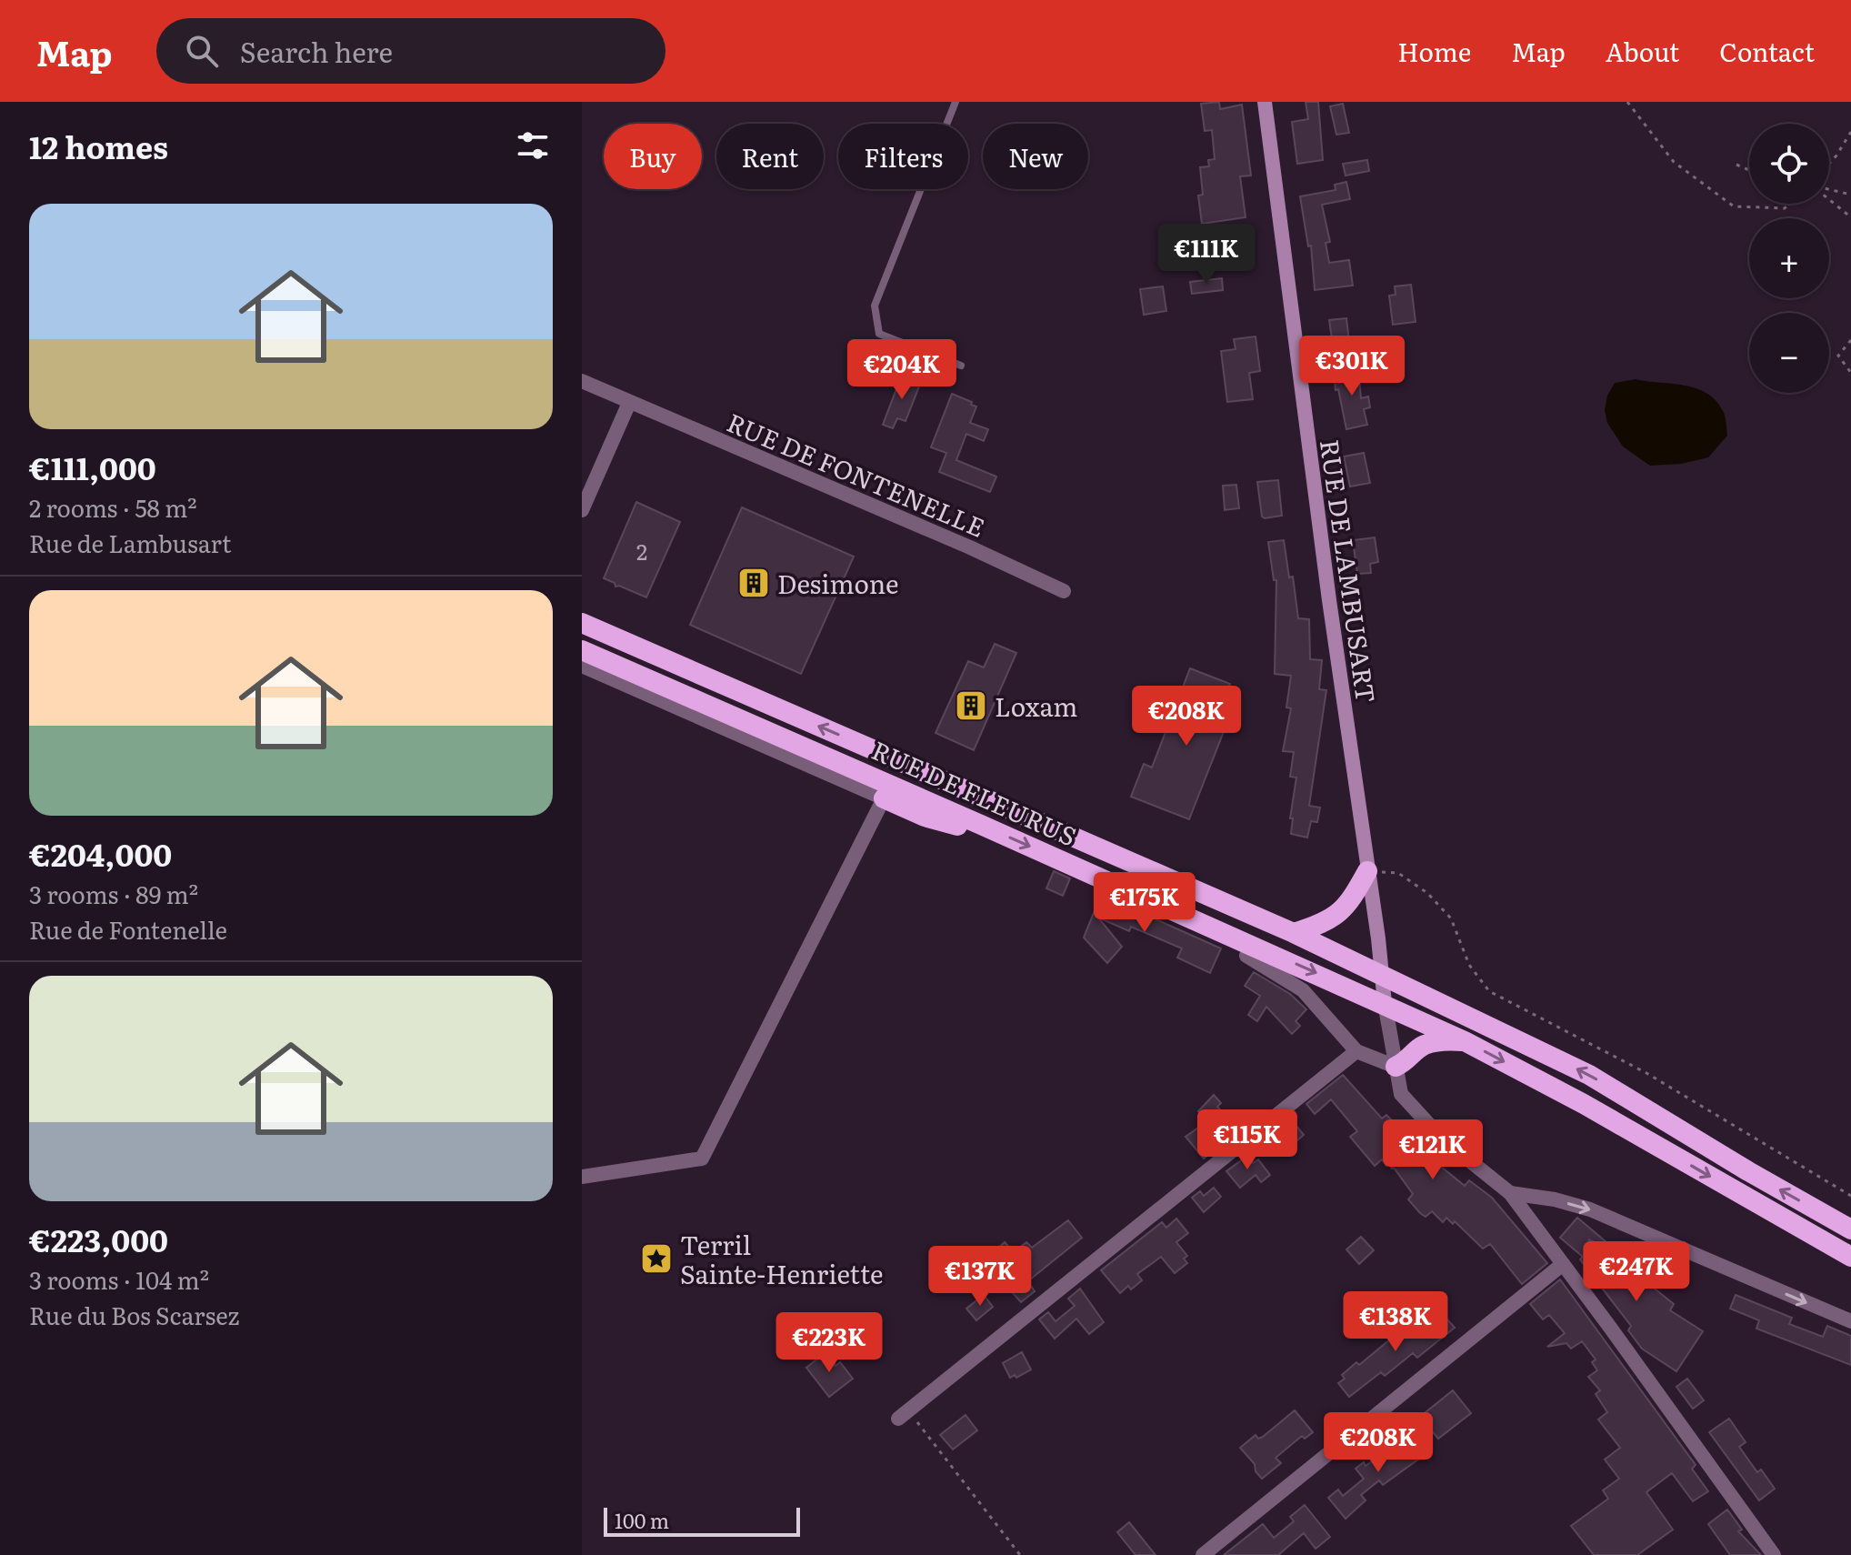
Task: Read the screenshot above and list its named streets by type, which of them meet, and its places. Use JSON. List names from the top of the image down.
{
  "streets": {
    "highway": ["RUE DE FLEURUS"],
    "main road": ["RUE DE LAMBUSART"],
    "street": ["RUE DE FONTENELLE"]
  },
  "crossings": [
    ["RUE DE LAMBUSART", "RUE DE FLEURUS"]
  ],
  "places": {
    "building": ["Desimone", "Loxam"],
    "place": ["Terril Sainte-Henriette"]
  },
  "house_numbers": ["2"],
  "scale_bar": "100 m",
  "page": {
    "header": "Map",
    "search": "Search here",
    "nav": [
      "Home",
      "Map",
      "About",
      "Contact"
    ],
    "heading": "12 homes",
    "map_buttons": ["+", "−"],
    "chip": [
      "Buy",
      "Rent",
      "Filters",
      "New"
    ],
    "list": [
      {
        "name": "€111,000",
        "note": "2 rooms · 58 m² · Rue de Lambusart"
      },
      {
        "name": "€204,000",
        "note": "3 rooms · 89 m² · Rue de Fontenelle"
      },
      {
        "name": "€223,000",
        "note": "3 rooms · 104 m² · Rue du Bos Scarsez"
      }
    ],
    "price": [
      "€111K",
      "€301K",
      "€204K",
      "€208K",
      "€175K",
      "€115K",
      "€121K",
      "€247K",
      "€137K",
      "€138K",
      "€223K",
      "€208K"
    ],
    "scale": "100 m"
  }
}
